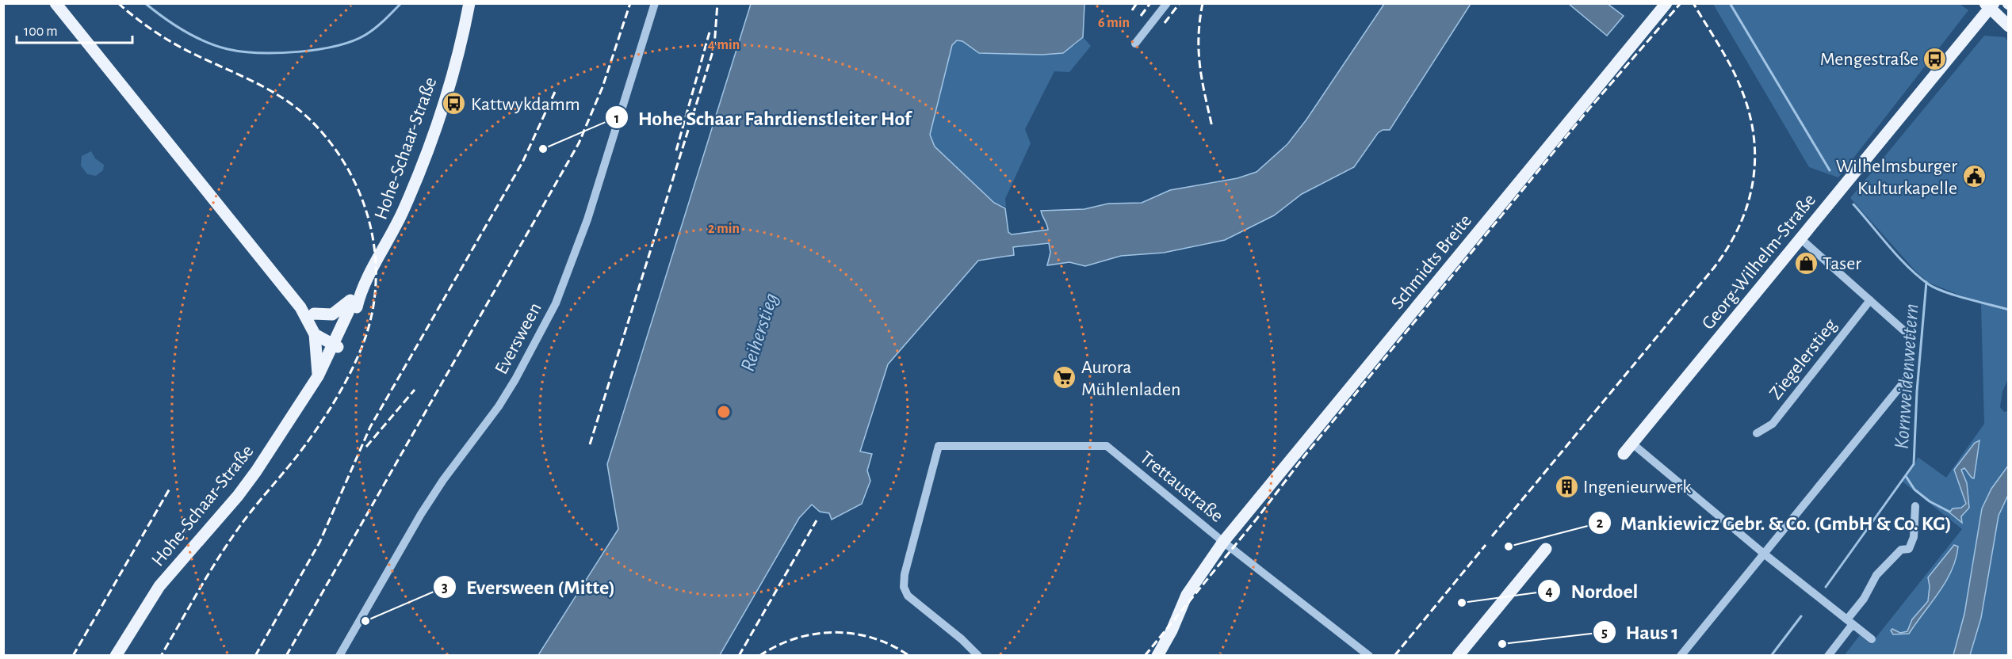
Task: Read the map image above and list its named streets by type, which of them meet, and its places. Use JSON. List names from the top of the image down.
{
  "streets": {
    "main road": ["Hohe-Schaar-Straße", "Schmidts Breite", "Georg-Wilhelm-Straße"],
    "street": ["Eversween", "Ziegelerstieg", "Trettaustraße"]
  },
  "crossings": [
    ["Schmidts Breite", "Trettaustraße"]
  ],
  "water": ["Reiherstieg", "Kornweidenwettern"],
  "places": {
    "bus stop": ["Mengestraße", "Kattwykdamm"],
    "other": [
      "Hohe Schaar Fahrdienstleiter Hof",
      "Mankiewicz Gebr. & Co. (GmbH & Co. KG)",
      "Nordoel",
      "Eversween (Mitte)",
      "Haus 1"
    ],
    "public building": ["Wilhelmsburger Kulturkapelle"],
    "shop": ["Taser"],
    "supermarket": ["Aurora Mühlenladen"],
    "building": ["Ingenieurwerk"]
  },
  "scale_bar": "100 m",
  "rings": ["6 min", "4 min", "2 min"]
}
